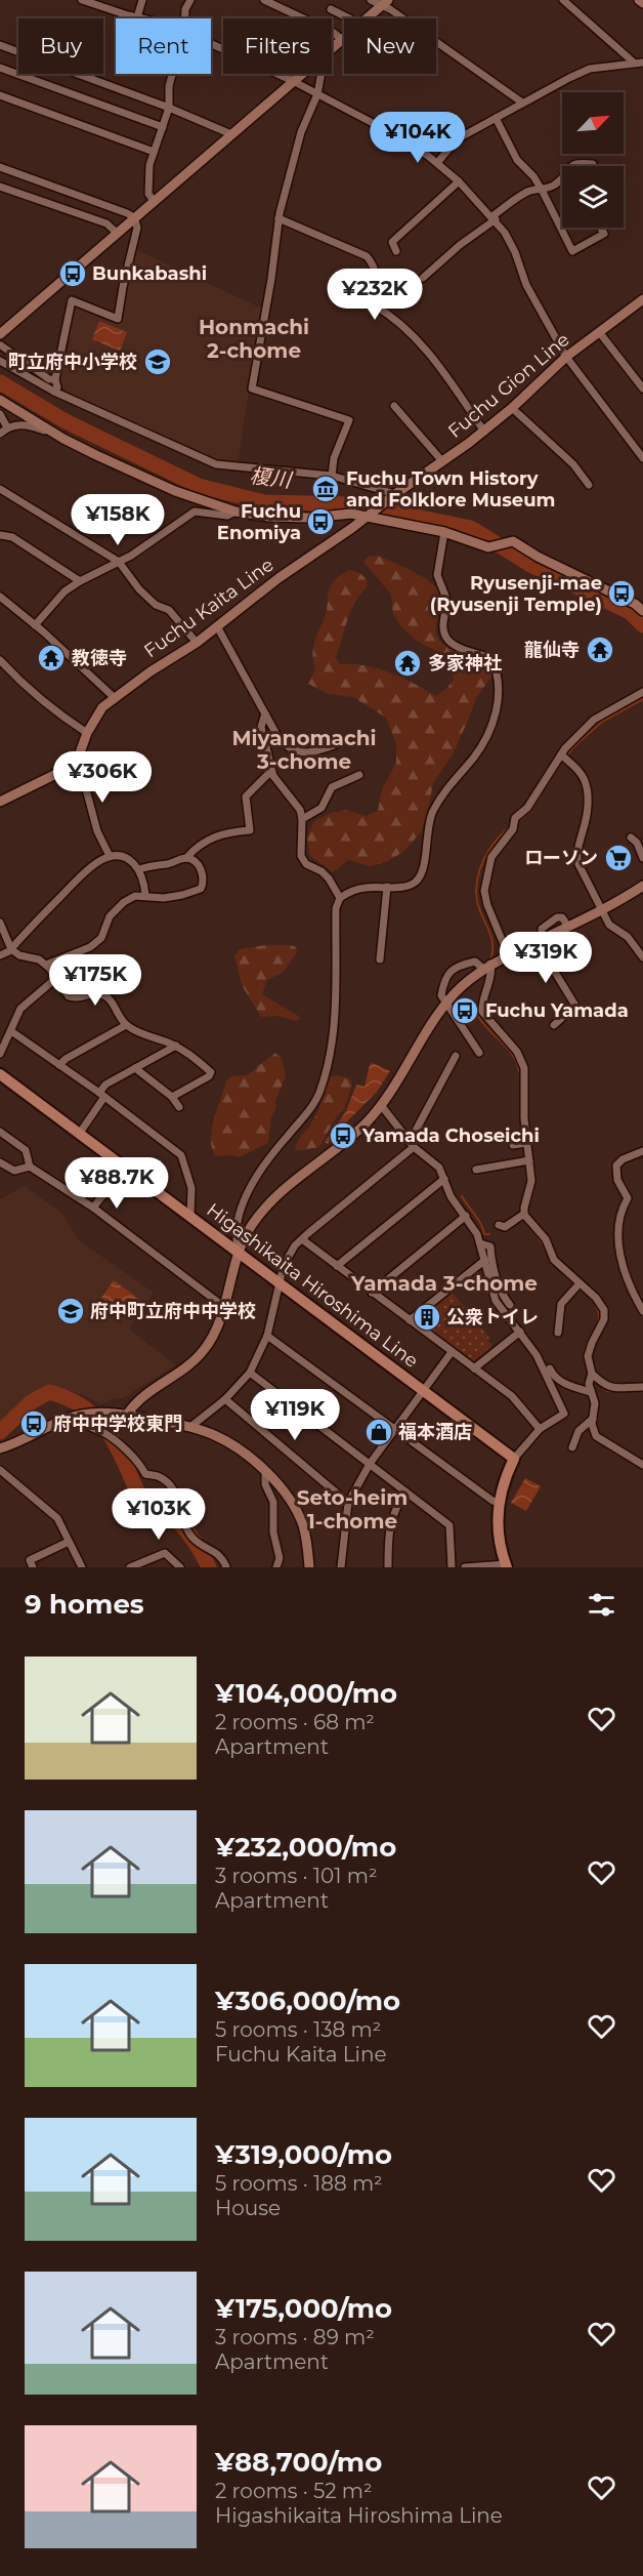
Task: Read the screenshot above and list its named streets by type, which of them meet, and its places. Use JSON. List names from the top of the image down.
{
  "streets": {
    "main road": ["Higashikaita Hiroshima Line"],
    "street": ["Fuchu Gion Line", "Fuchu Kaita Line"]
  },
  "crossings": [
    ["Fuchu Gion Line", "Fuchu Kaita Line"]
  ],
  "districts": [
    "Honmachi 2-chome",
    "Miyanomachi 3-chome",
    "Yamada 3-chome",
    "Seto-heim 1-chome"
  ],
  "water": ["榎川"],
  "places": {
    "bus stop": [
      "Bunkabashi",
      "Fuchu Enomiya",
      "Ryusenji-mae (Ryusenji Temple)",
      "Fuchu Yamada",
      "Yamada Choseichi",
      "府中中学校東門"
    ],
    "school or university": ["町立府中小学校", "府中町立府中中学校"],
    "museum": ["Fuchu Town History and Folklore Museum"],
    "temple": ["龍仙寺", "教徳寺", "多家神社"],
    "supermarket": ["ローソン"],
    "building": ["公衆トイレ"],
    "shop": ["福本酒店"]
  },
  "north": "top right",
  "page": {
    "chip": [
      "Buy",
      "Rent",
      "Filters",
      "New"
    ],
    "price": [
      "¥104K",
      "¥232K",
      "¥158K",
      "¥306K",
      "¥319K",
      "¥175K",
      "¥88.7K",
      "¥119K",
      "¥103K"
    ],
    "heading": "9 homes",
    "list": [
      {
        "name": "¥104,000/mo",
        "note": "2 rooms · 68 m² · Apartment"
      },
      {
        "name": "¥232,000/mo",
        "note": "3 rooms · 101 m² · Apartment"
      },
      {
        "name": "¥306,000/mo",
        "note": "5 rooms · 138 m² · Fuchu Kaita Line"
      },
      {
        "name": "¥319,000/mo",
        "note": "5 rooms · 188 m² · House"
      },
      {
        "name": "¥175,000/mo",
        "note": "3 rooms · 89 m² · Apartment"
      },
      {
        "name": "¥88,700/mo",
        "note": "2 rooms · 52 m² · Higashikaita Hiroshima Line"
      }
    ]
  }
}
